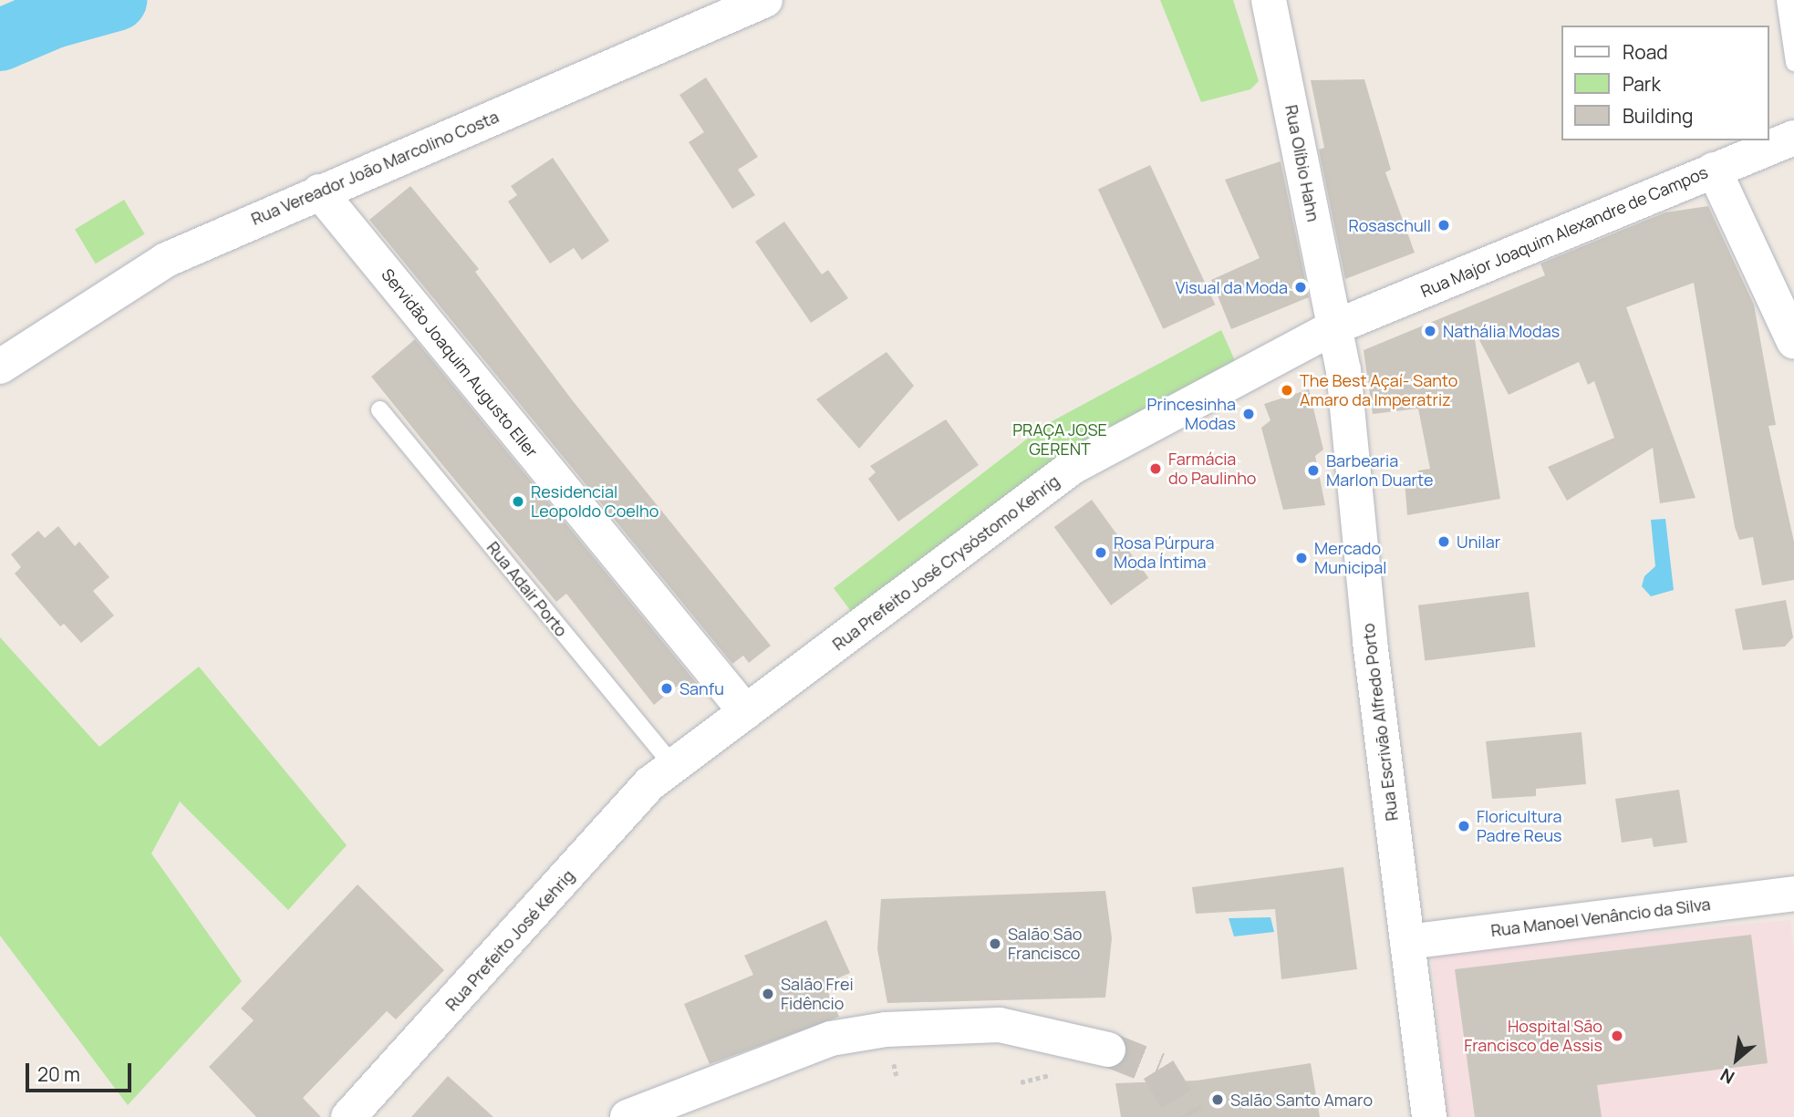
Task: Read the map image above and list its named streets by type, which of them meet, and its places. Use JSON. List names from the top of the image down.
{
  "streets": {
    "main road": [
      "Rua Olíbio Hahn",
      "Rua Vereador João Marcolino Costa",
      "Rua Major Joaquim Alexandre de Campos",
      "Servidão Joaquim Augusto Eller",
      "Rua Prefeito José Crysóstomo Kehrig",
      "Rua Escrivão Alfredo Porto",
      "Rua Manoel Venâncio da Silva",
      "Rua Prefeito José Kehrig"
    ],
    "lane": ["Rua Adair Porto"]
  },
  "crossings": [
    ["Rua Olíbio Hahn", "Rua Major Joaquim Alexandre de Campos"],
    ["Rua Olíbio Hahn", "Rua Prefeito José Crysóstomo Kehrig"],
    ["Rua Olíbio Hahn", "Rua Escrivão Alfredo Porto"],
    ["Rua Vereador João Marcolino Costa", "Servidão Joaquim Augusto Eller"],
    ["Rua Major Joaquim Alexandre de Campos", "Rua Prefeito José Crysóstomo Kehrig"],
    ["Rua Major Joaquim Alexandre de Campos", "Rua Escrivão Alfredo Porto"],
    ["Servidão Joaquim Augusto Eller", "Rua Prefeito José Crysóstomo Kehrig"],
    ["Rua Prefeito José Crysóstomo Kehrig", "Rua Adair Porto"],
    ["Rua Prefeito José Crysóstomo Kehrig", "Rua Escrivão Alfredo Porto"],
    ["Rua Prefeito José Crysóstomo Kehrig", "Rua Prefeito José Kehrig"],
    ["Rua Adair Porto", "Rua Prefeito José Kehrig"],
    ["Rua Escrivão Alfredo Porto", "Rua Manoel Venâncio da Silva"]
  ],
  "parks": ["PRAÇA JOSE GERENT"],
  "places": [
    "Rosaschull",
    "Visual da Moda",
    "Nathália Modas",
    "The Best Açaí- Santo Amaro da Imperatriz",
    "Princesinha Modas",
    "Farmácia do Paulinho",
    "Barbearia Marlon Duarte",
    "Residencial Leopoldo Coelho",
    "Unilar",
    "Rosa Púrpura Moda Íntima",
    "Mercado Municipal",
    "Sanfu",
    "Floricultura Padre Reus",
    "Salão São Francisco",
    "Salão Frei Fidêncio",
    "Hospital São Francisco de Assis",
    "Salão Santo Amaro"
  ],
  "legend": ["Road", "Park", "Building"],
  "scale_bar": "20 m",
  "north": "bottom left"
}
